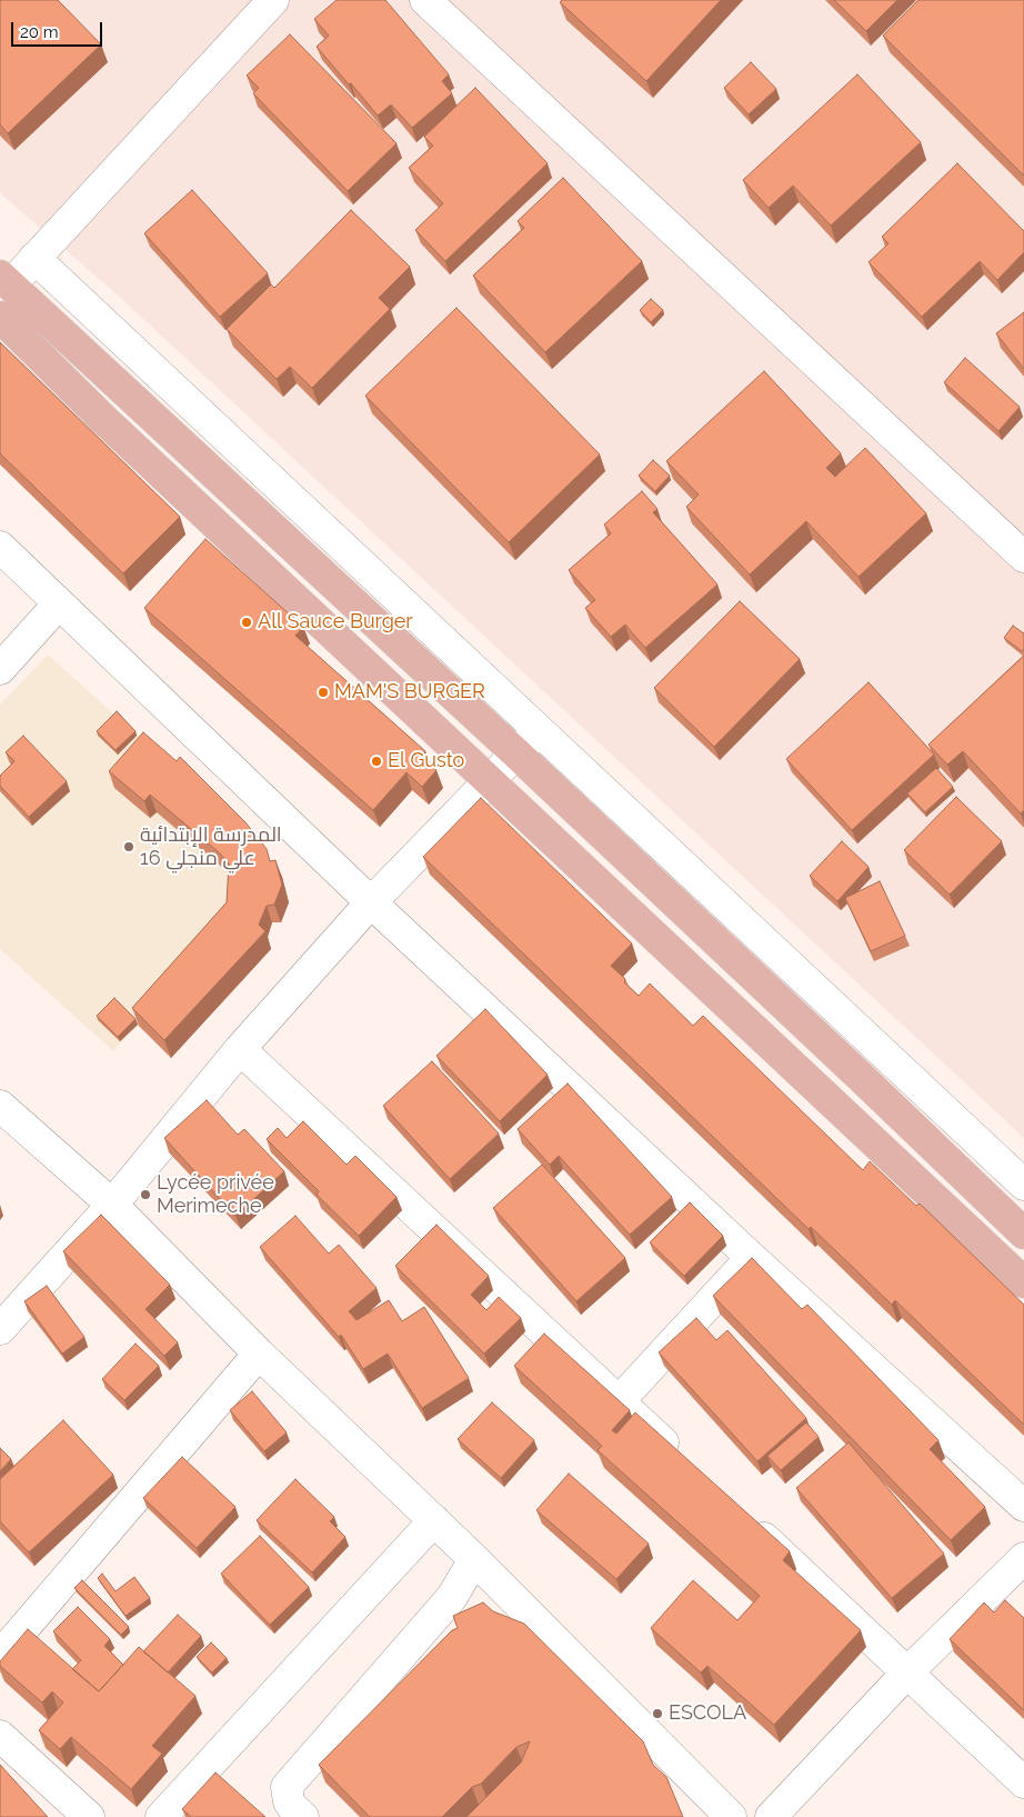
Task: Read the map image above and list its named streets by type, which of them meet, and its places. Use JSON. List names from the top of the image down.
{
  "places": [
    "All Sauce Burger",
    "MAM'S BURGER",
    "El Gusto",
    "المدرسة الإبتدائية علي منجلي 16",
    "Lycée privée Merimeche",
    "ESCOLA"
  ],
  "scale_bar": "20 m"
}
